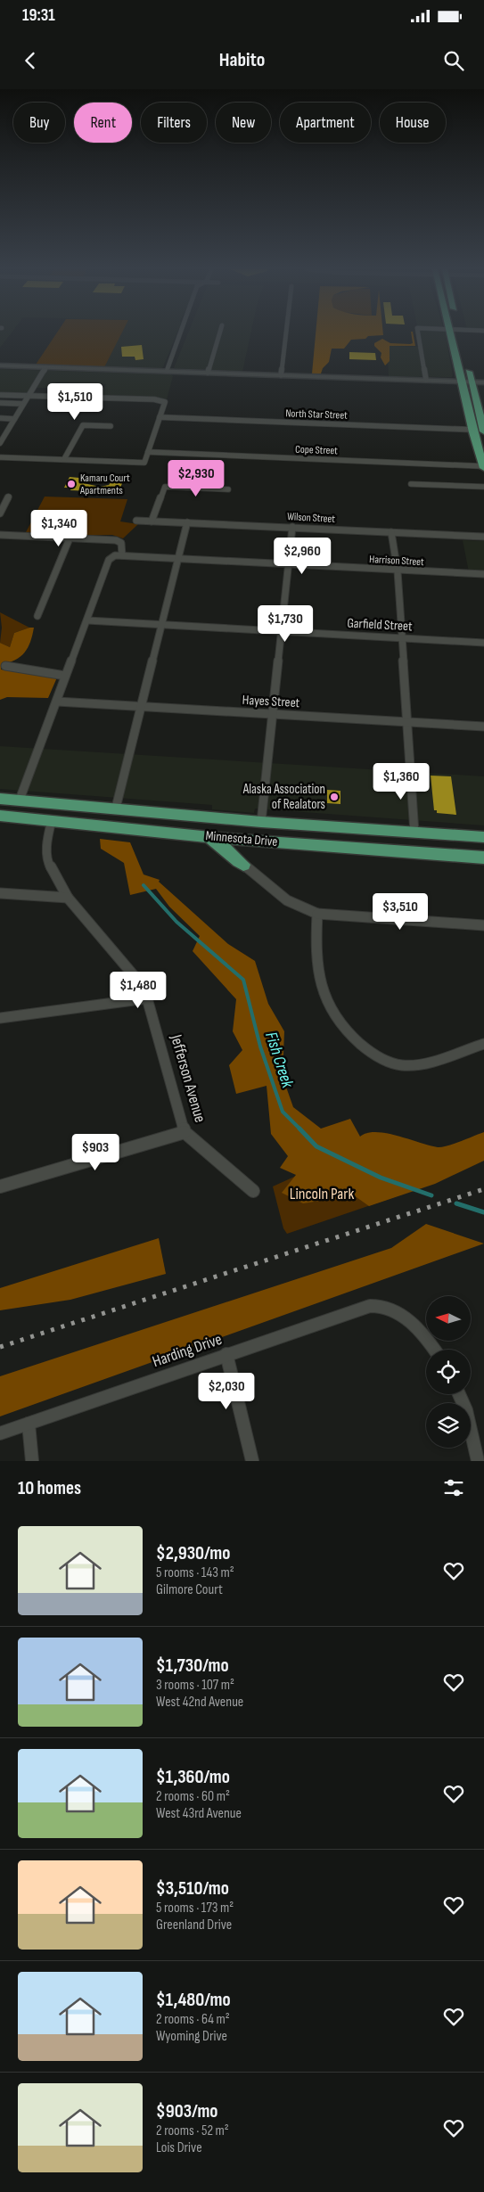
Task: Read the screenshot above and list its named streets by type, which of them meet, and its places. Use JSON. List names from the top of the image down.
{
  "streets": {
    "main road": ["Minnesota Drive"],
    "street": [
      "North Star Street",
      "Cope Street",
      "Wilson Street",
      "Harrison Street",
      "Garfield Street",
      "Hayes Street",
      "Jefferson Avenue",
      "Harding Drive"
    ]
  },
  "crossings": [
    ["Minnesota Drive", "Jefferson Avenue"]
  ],
  "water": ["Fish Creek"],
  "parks": ["Lincoln Park"],
  "places": ["Kamaru Court Apartments", "Alaska Association of Realators"],
  "north": "left",
  "page": {
    "status": "19:31",
    "header": "Habito",
    "chip": [
      "Buy",
      "Rent",
      "Filters",
      "New",
      "Apartment",
      "House"
    ],
    "price": [
      "$1,510",
      "$2,930",
      "$1,340",
      "$2,960",
      "$1,730",
      "$1,360",
      "$3,510",
      "$1,480",
      "$903",
      "$2,030"
    ],
    "heading": "10 homes",
    "list": [
      {
        "name": "$2,930/mo",
        "note": "5 rooms · 143 m² · Gilmore Court"
      },
      {
        "name": "$1,730/mo",
        "note": "3 rooms · 107 m² · West 42nd Avenue"
      },
      {
        "name": "$1,360/mo",
        "note": "2 rooms · 60 m² · West 43rd Avenue"
      },
      {
        "name": "$3,510/mo",
        "note": "5 rooms · 173 m² · Greenland Drive"
      },
      {
        "name": "$1,480/mo",
        "note": "2 rooms · 64 m² · Wyoming Drive"
      },
      {
        "name": "$903/mo",
        "note": "2 rooms · 52 m² · Lois Drive"
      }
    ]
  }
}
